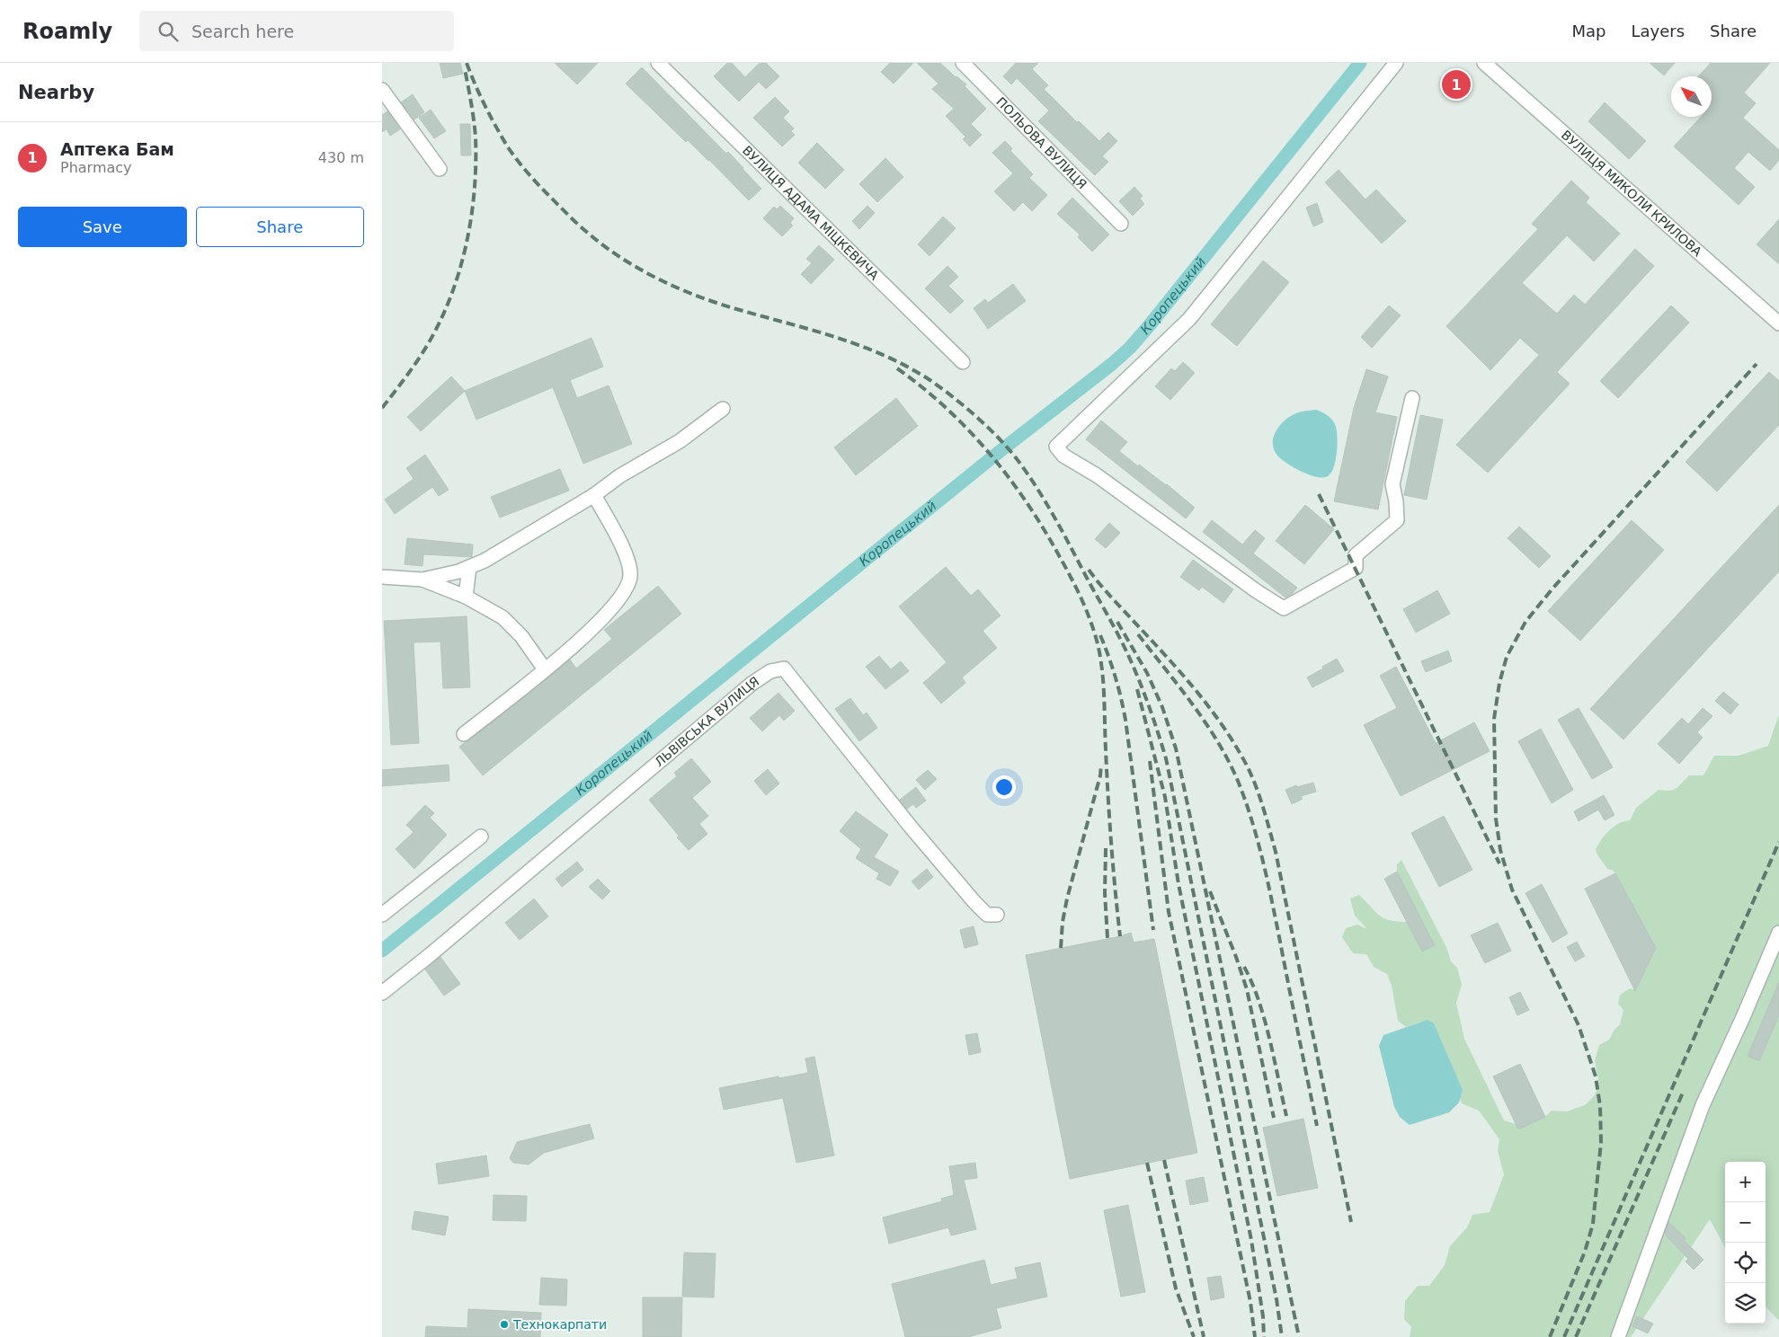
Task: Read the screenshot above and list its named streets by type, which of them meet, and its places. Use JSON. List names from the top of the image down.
{
  "streets": {
    "street": [
      "ПОЛЬОВА ВУЛИЦЯ",
      "ВУЛИЦЯ МИКОЛИ КРИЛОВА",
      "ВУЛИЦЯ АДАМА МІЦКЕВИЧА",
      "ЛЬВІВСЬКА ВУЛИЦЯ"
    ]
  },
  "water": ["Коропецький"],
  "places": ["Технокарпати"],
  "north": "top left",
  "page": {
    "header": "Roamly",
    "search": "Search here",
    "nav": ["Map", "Layers", "Share"],
    "heading": "Nearby",
    "pins": "1",
    "list": [
      {
        "mark": "1",
        "name": "Аптека Бам",
        "note": "Pharmacy",
        "value": "430 m"
      }
    ],
    "buttons": ["Save", "Share"],
    "map_buttons": ["+", "−"]
  }
}
